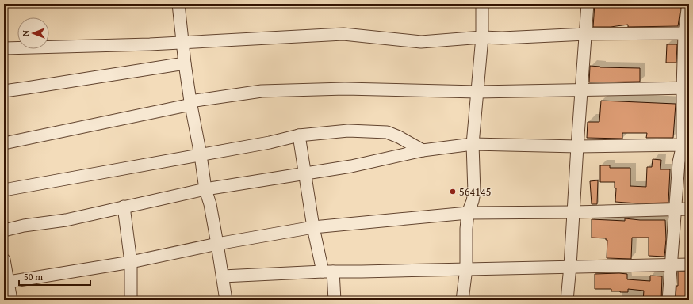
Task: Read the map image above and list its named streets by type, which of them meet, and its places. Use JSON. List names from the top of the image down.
{
  "places": ["564145"],
  "scale_bar": "50 m",
  "north": "left"
}
